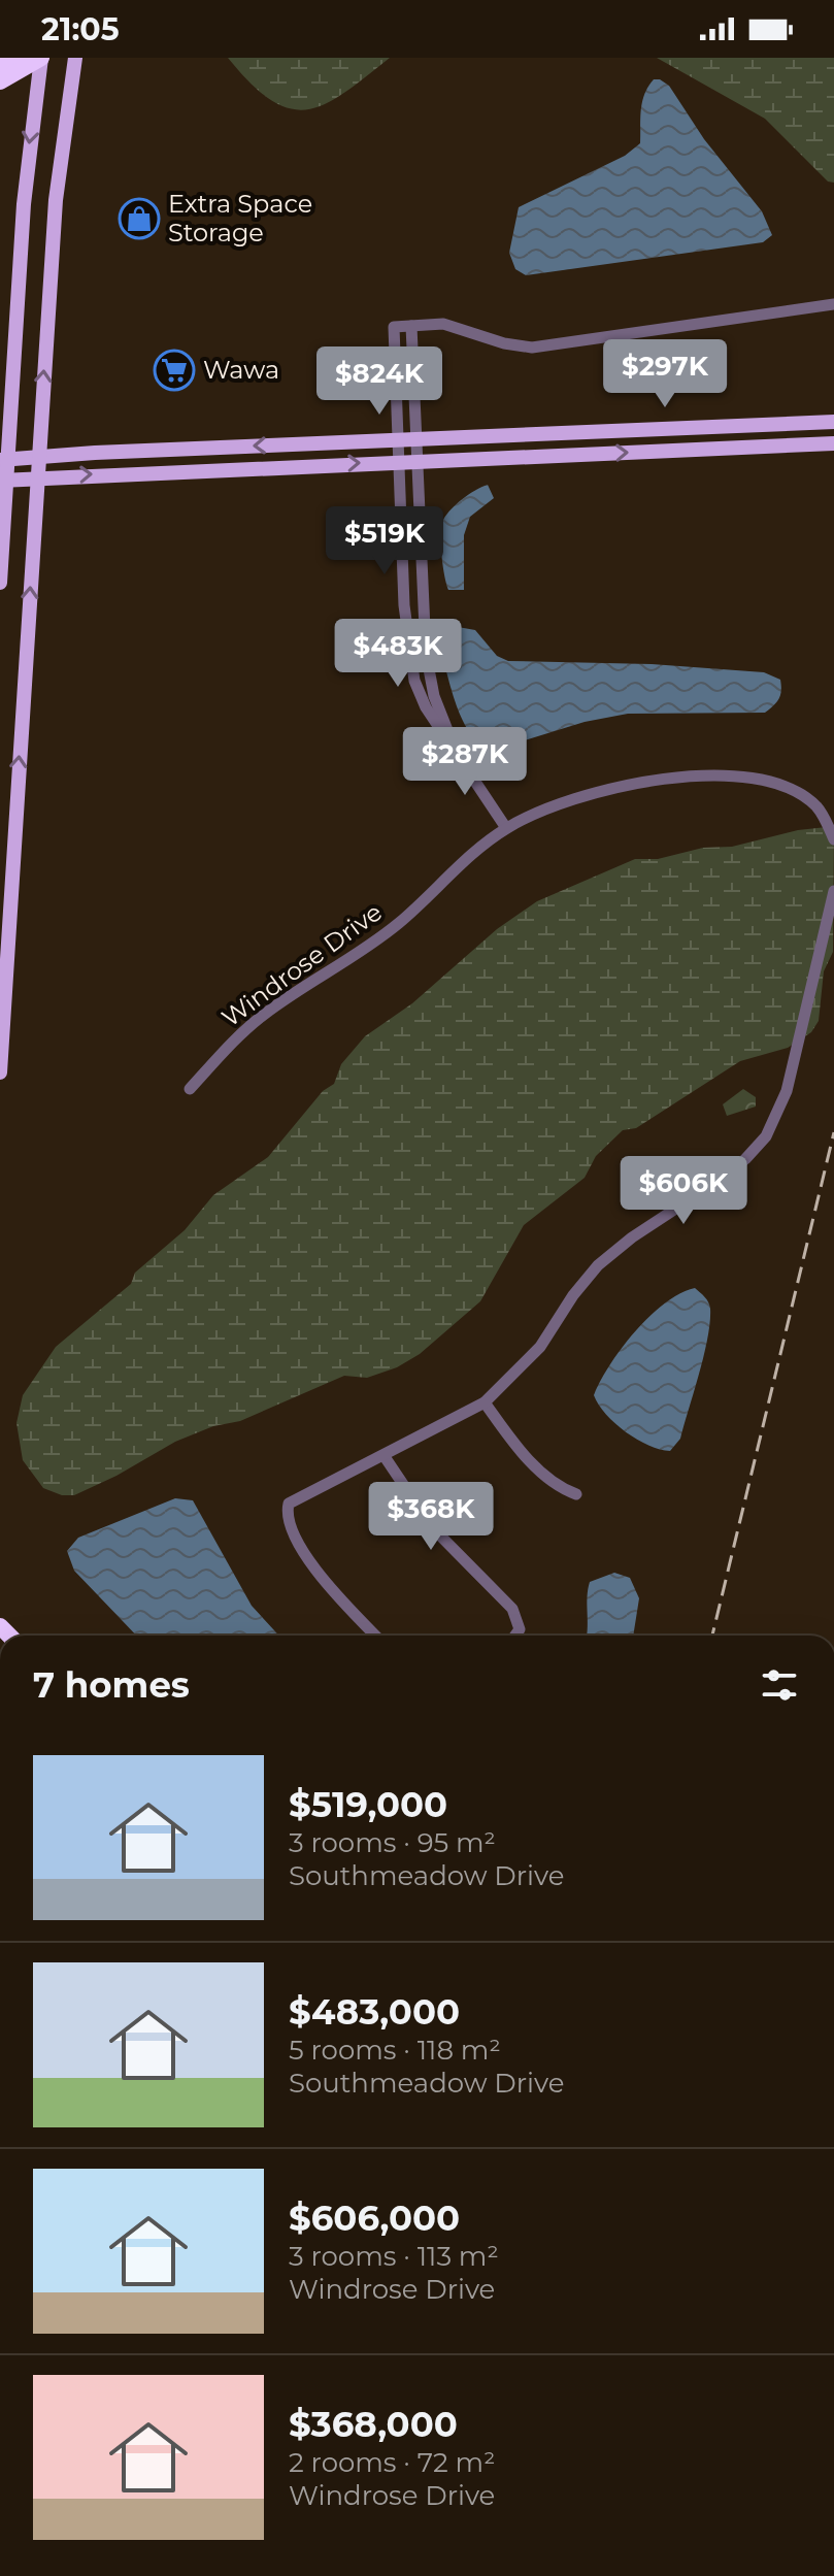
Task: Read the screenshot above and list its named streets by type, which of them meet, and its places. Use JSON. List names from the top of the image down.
{
  "streets": {
    "street": ["Windrose Drive"]
  },
  "places": {
    "shop": ["Extra Space Storage"],
    "supermarket": ["Wawa"]
  },
  "page": {
    "status": "21:05",
    "price": [
      "$297K",
      "$824K",
      "$519K",
      "$483K",
      "$287K",
      "$606K",
      "$368K"
    ],
    "heading": "7 homes",
    "list": [
      {
        "name": "$519,000",
        "note": "3 rooms · 95 m² · Southmeadow Drive"
      },
      {
        "name": "$483,000",
        "note": "5 rooms · 118 m² · Southmeadow Drive"
      },
      {
        "name": "$606,000",
        "note": "3 rooms · 113 m² · Windrose Drive"
      },
      {
        "name": "$368,000",
        "note": "2 rooms · 72 m² · Windrose Drive"
      }
    ]
  }
}
